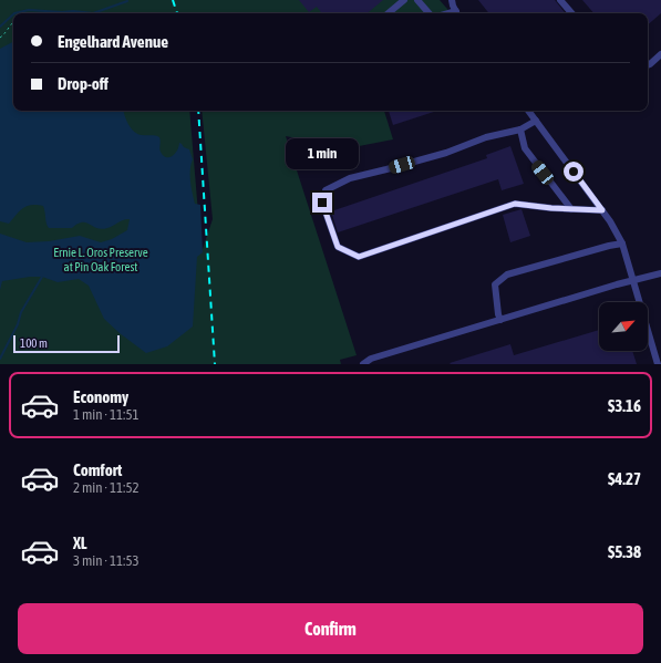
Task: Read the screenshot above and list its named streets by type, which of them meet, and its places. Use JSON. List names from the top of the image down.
{
  "parks": ["Ernie L. Oros Preserve at Pin Oak Forest"],
  "scale_bar": "100 m",
  "north": "top right",
  "page": {
    "banner": ["Engelhard Avenue", "Drop-off"],
    "bubble": "1 min",
    "scale": "100 m",
    "list": [
      {
        "name": "Economy",
        "note": "1 min · 11:51",
        "value": "$3.16"
      },
      {
        "name": "Comfort",
        "note": "2 min · 11:52",
        "value": "$4.27"
      },
      {
        "name": "XL",
        "note": "3 min · 11:53",
        "value": "$5.38"
      }
    ],
    "buttons": "Confirm"
  }
}
